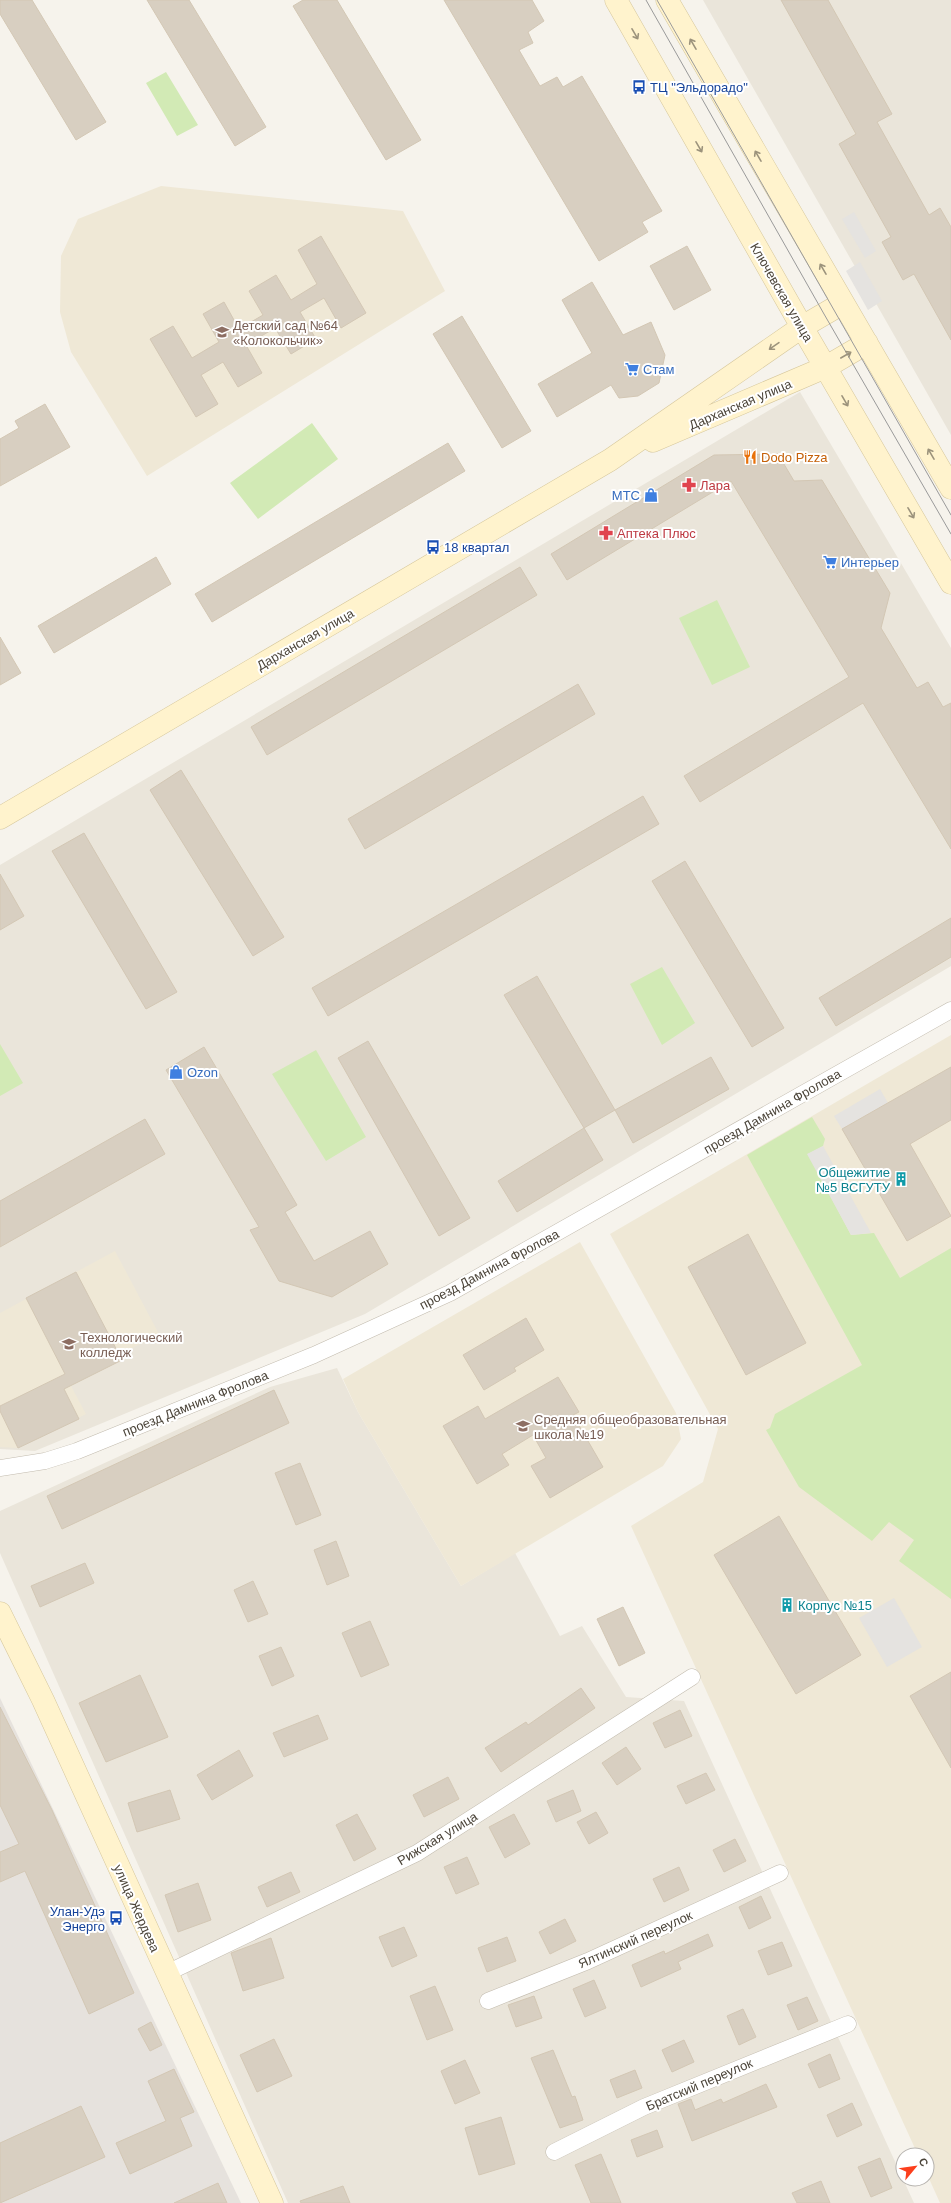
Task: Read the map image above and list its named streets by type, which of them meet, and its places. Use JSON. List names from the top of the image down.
{
  "streets": {
    "main road": ["Ключевская улица", "Дарханская улица", "улица Жердева"],
    "street": [
      "проезд Дамнина Фролова",
      "Рижская улица",
      "Ялтинский переулок",
      "Братский переулок"
    ]
  },
  "crossings": [
    ["Ключевская улица", "Дарханская улица"],
    ["Рижская улица", "улица Жердева"]
  ],
  "places": {
    "bus stop": ["ТЦ \"Эльдорадо\"", "18 квартал", "Улан-Удэ Энерго"],
    "school or university": ["Детский сад №64 «Колокольчик»", "Технологический колледж", "Средняя общеобразовательная школа №19"],
    "supermarket": ["Стам", "Интерьер"],
    "restaurant": ["Dodo Pizza"],
    "pharmacy": ["Лара", "Аптека Плюс"],
    "shop": ["МТС", "Ozon"],
    "building": ["Общежитие №5 ВСГУТУ", "Корпус №15"]
  },
  "north": "top right"
}
